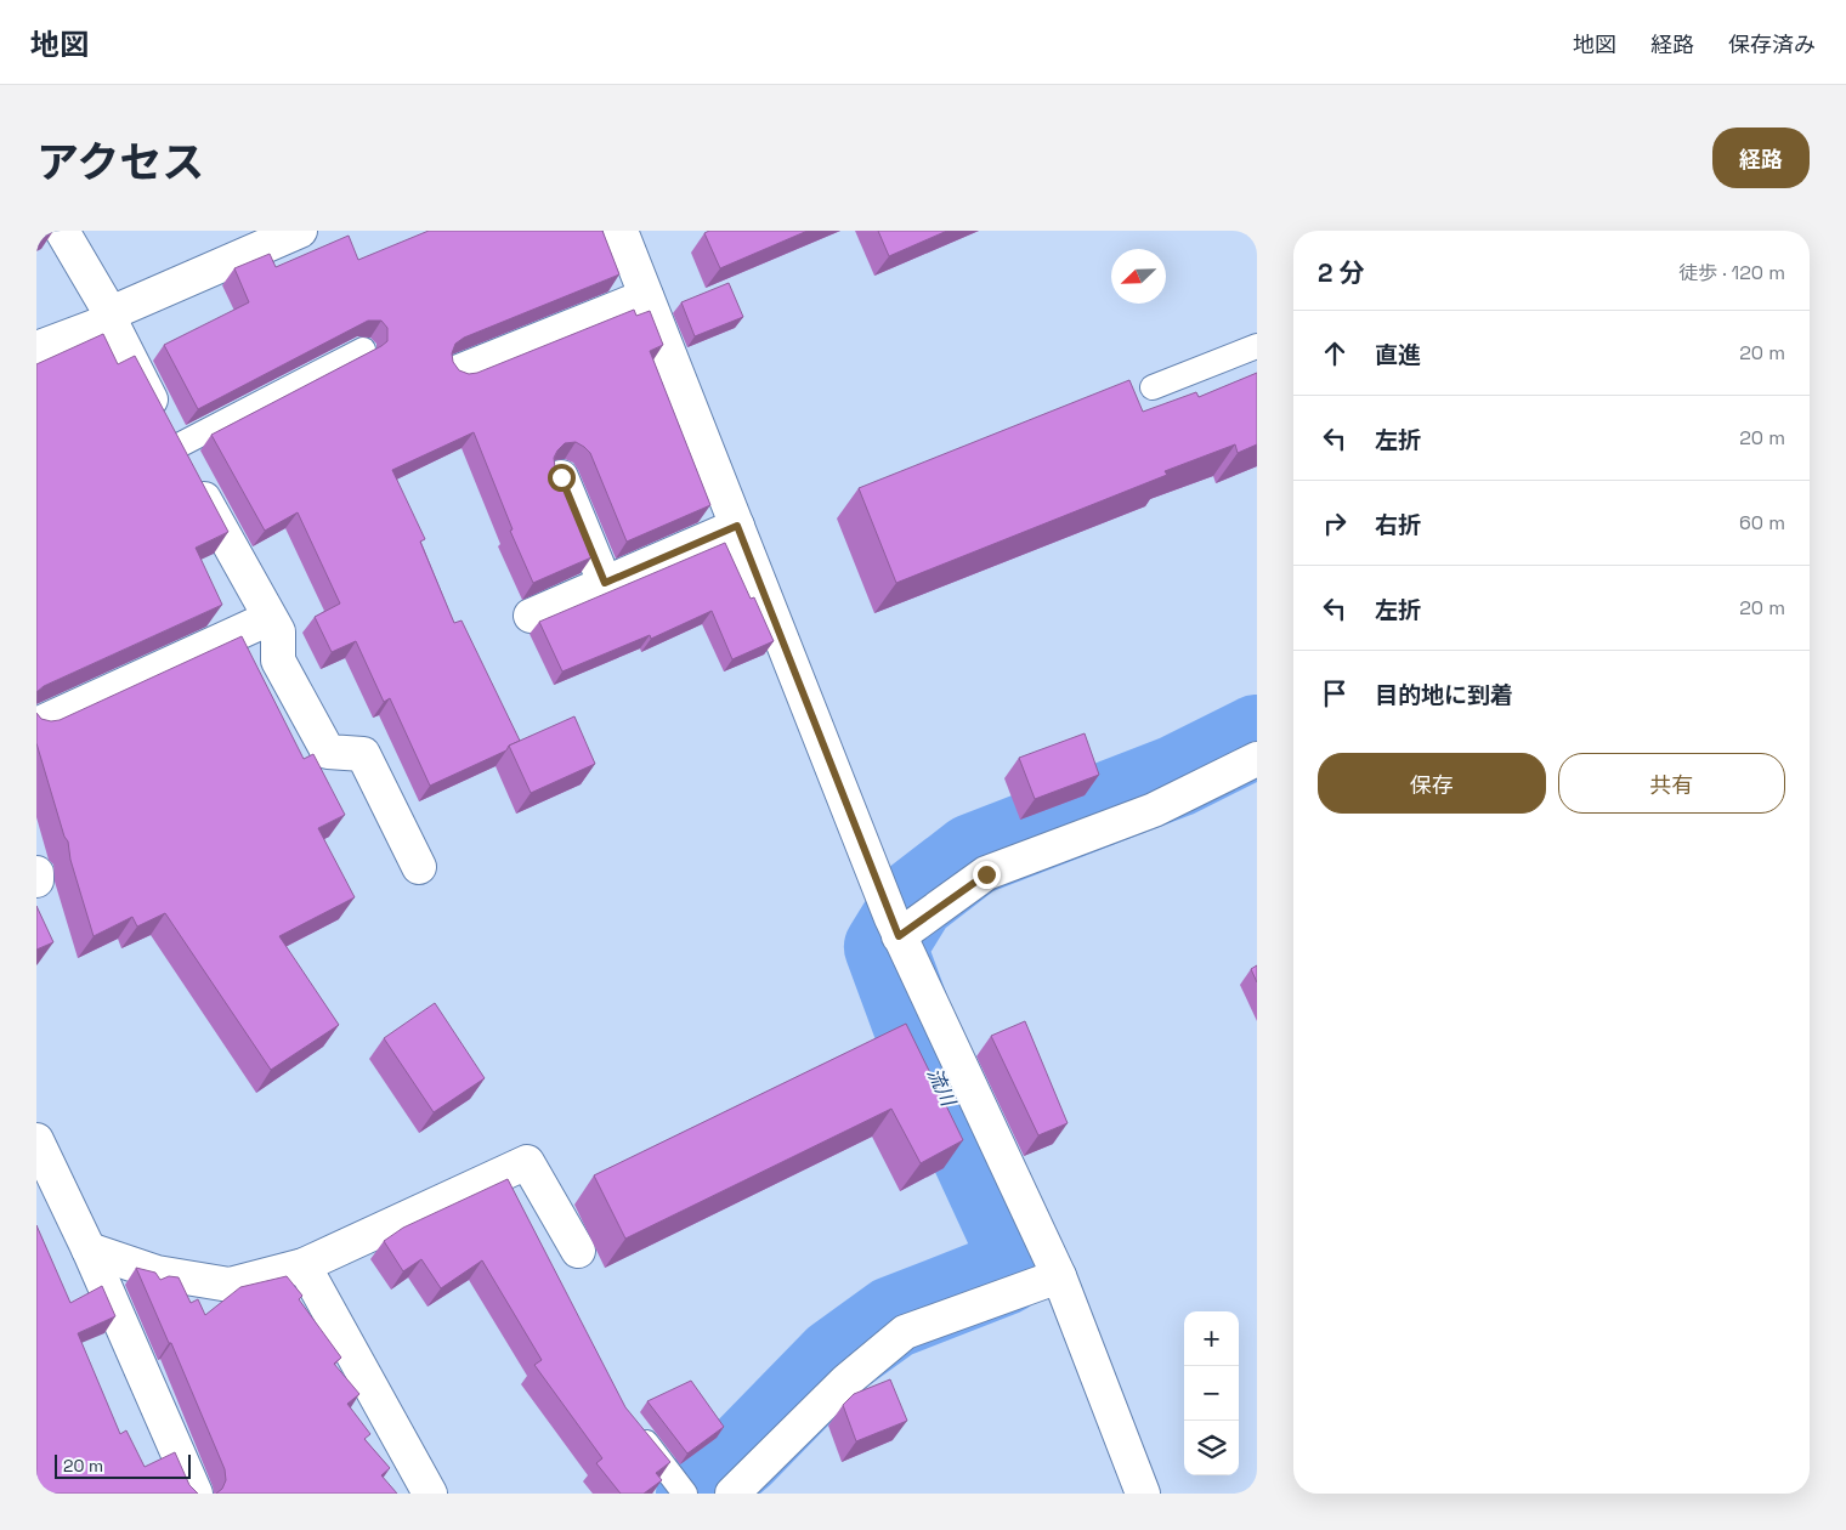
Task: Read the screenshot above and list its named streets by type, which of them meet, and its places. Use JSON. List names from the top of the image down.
{
  "water": ["流川"],
  "scale_bar": "20 m",
  "north": "bottom left",
  "page": {
    "header": "地図",
    "nav": ["地図", "経路", "保存済み"],
    "title": "アクセス",
    "buttons": [
      "経路",
      ["保存", "共有"]
    ],
    "heading": ["2 分", "徒歩 · 120 m"],
    "list": [
      ["直進", "20 m"],
      ["左折", "20 m"],
      ["右折", "60 m"],
      ["左折", "20 m"],
      "目的地に到着"
    ],
    "map_buttons": ["+", "−"],
    "scale": "20 m"
  }
}
